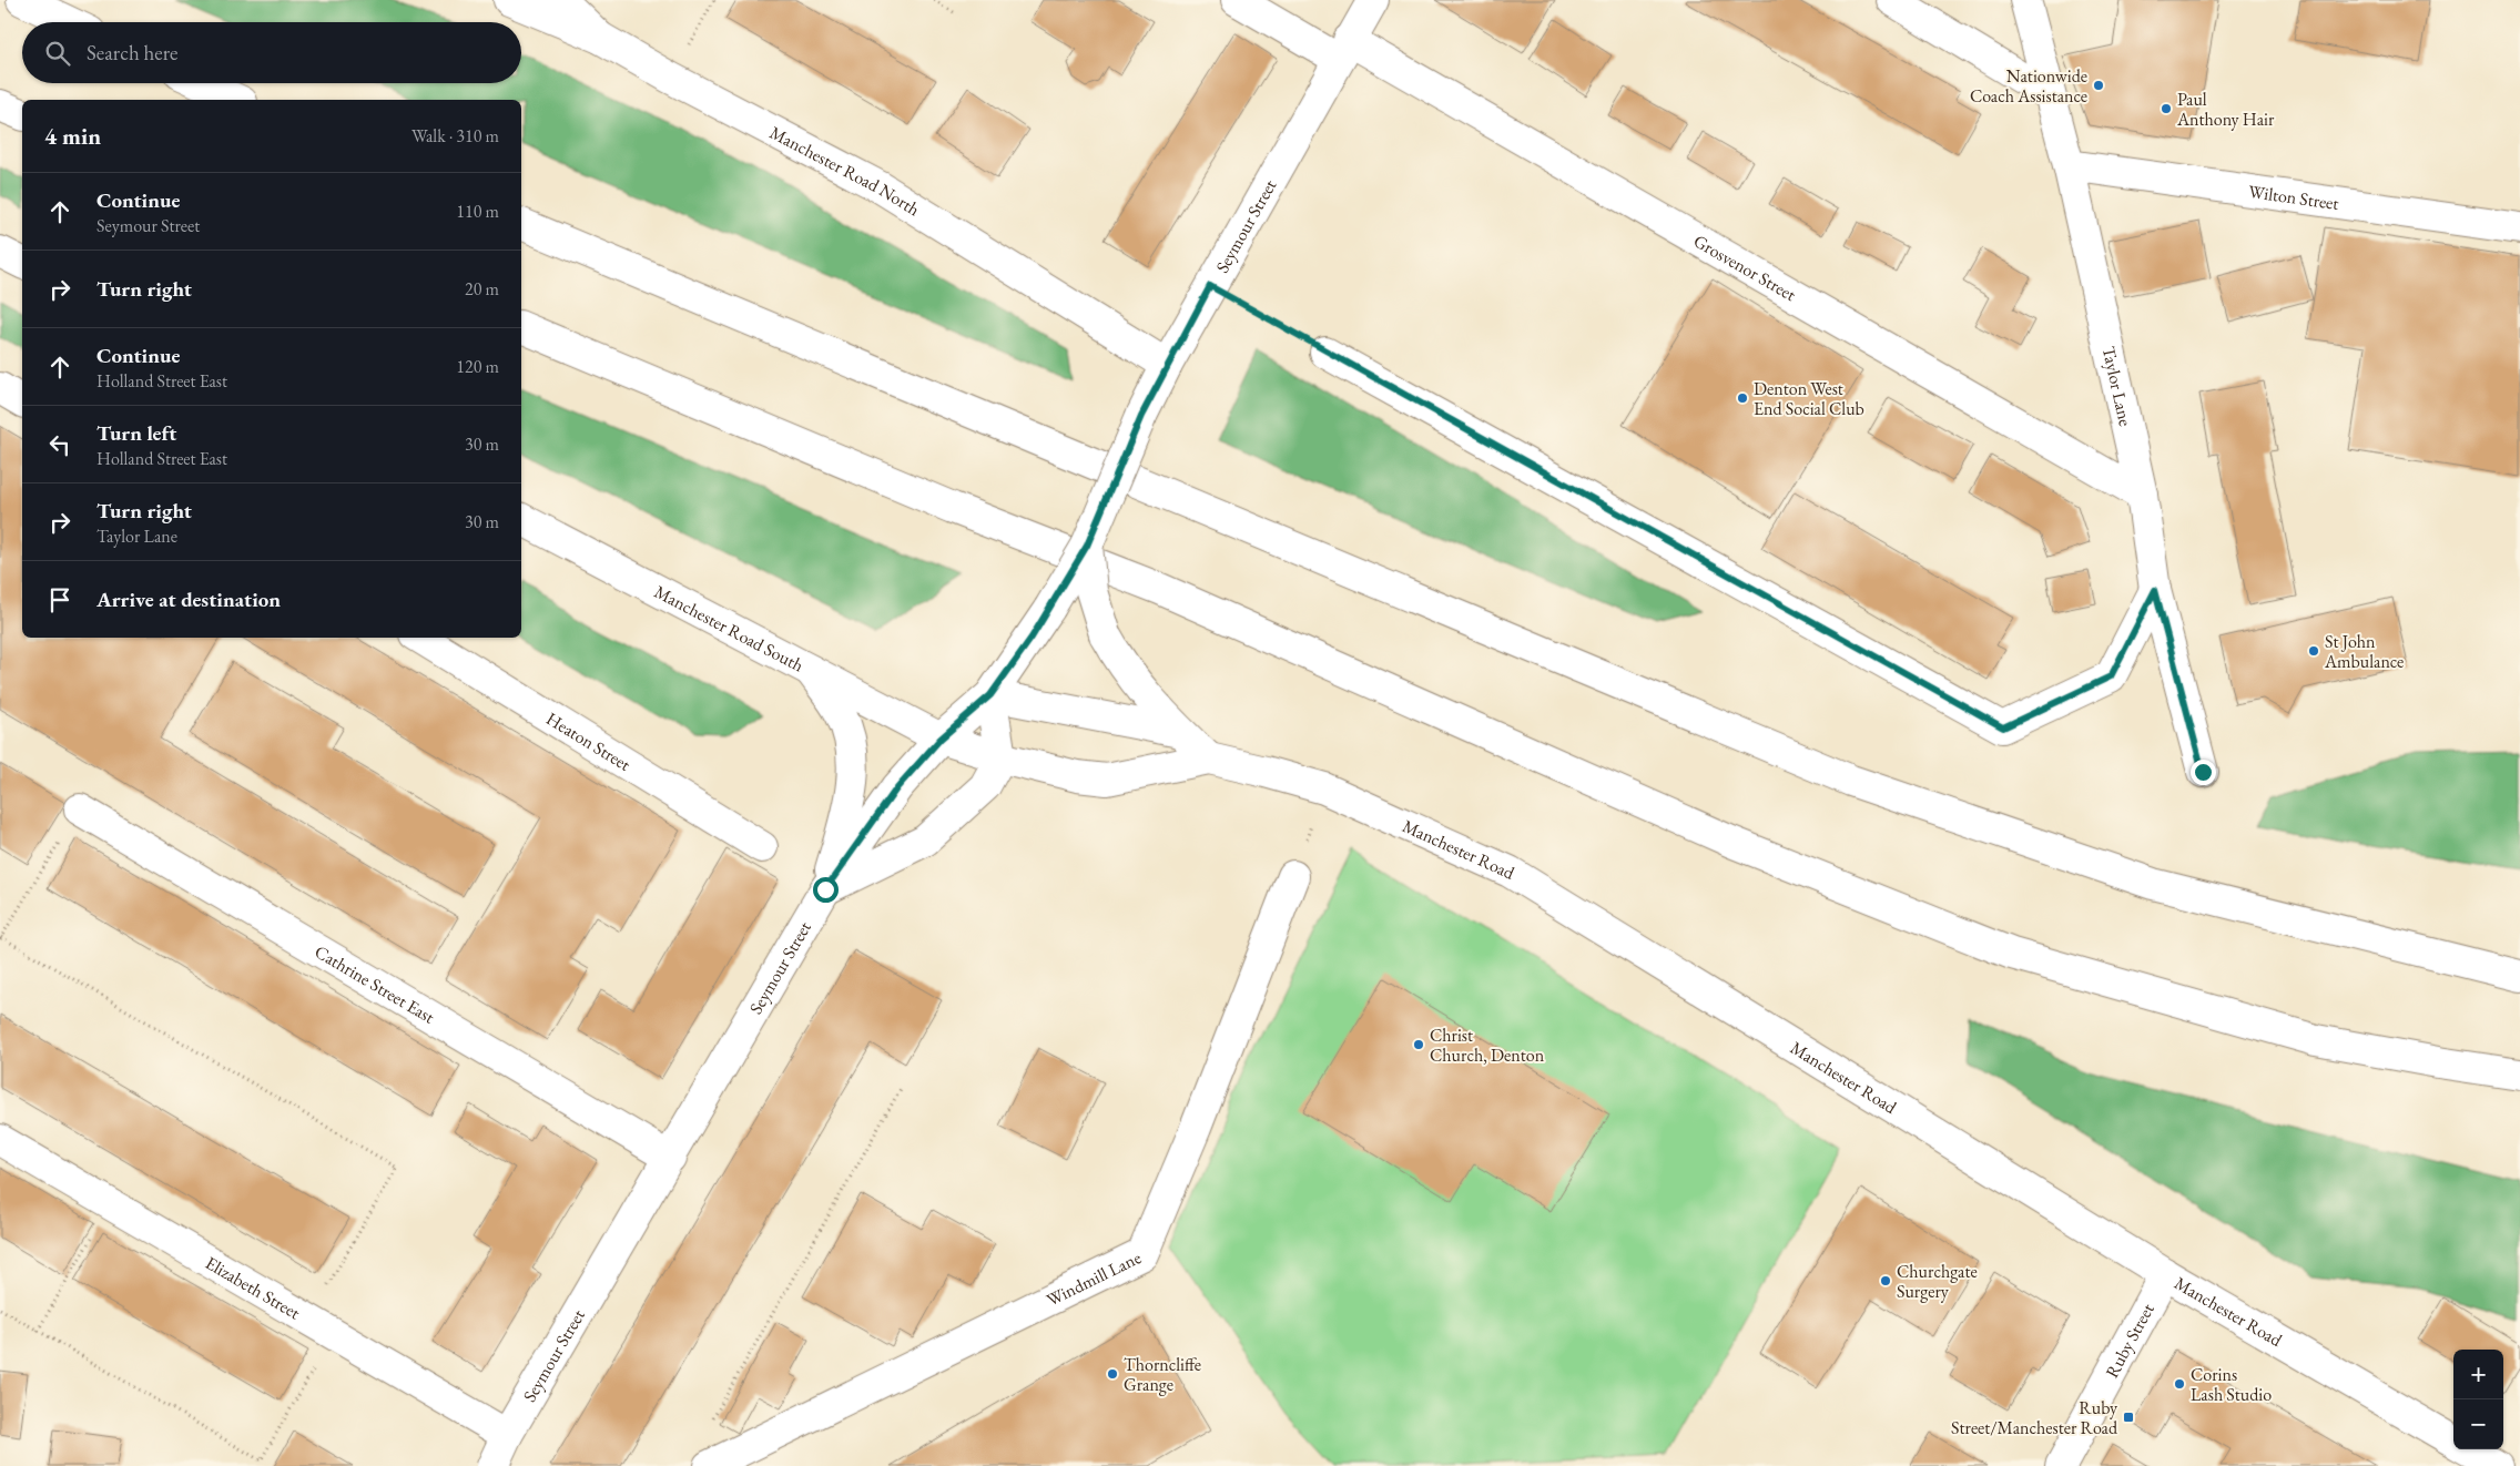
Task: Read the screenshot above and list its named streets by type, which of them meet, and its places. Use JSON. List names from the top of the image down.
{
  "streets": {
    "main road": [
      "Manchester Road North",
      "Wilton Street",
      "Seymour Street",
      "Grosvenor Street",
      "Taylor Lane",
      "Manchester Road South",
      "Heaton Street",
      "Manchester Road",
      "Cathrine Street East",
      "Windmill Lane",
      "Elizabeth Street",
      "Ruby Street"
    ]
  },
  "crossings": [
    ["Manchester Road North", "Seymour Street"],
    ["Wilton Street", "Taylor Lane"],
    ["Seymour Street", "Grosvenor Street"],
    ["Seymour Street", "Manchester Road South"],
    ["Seymour Street", "Manchester Road"],
    ["Seymour Street", "Cathrine Street East"],
    ["Seymour Street", "Elizabeth Street"],
    ["Grosvenor Street", "Taylor Lane"],
    ["Manchester Road South", "Manchester Road"],
    ["Manchester Road", "Ruby Street"]
  ],
  "places": {
    "other": [
      "Nationwide Coach Assistance",
      "Paul Anthony Hair",
      "Denton West End Social Club",
      "St John Ambulance",
      "Christ Church, Denton",
      "Churchgate Surgery",
      "Thorncliffe Grange",
      "Corins Lash Studio"
    ],
    "transit": ["Ruby Street/Manchester Road"]
  },
  "page": {
    "search": "Search here",
    "heading": ["4 min", "Walk · 310 m"],
    "list": [
      ["Continue", "Seymour Street", "110 m"],
      ["Turn right", "20 m"],
      ["Continue", "Holland Street East", "120 m"],
      ["Turn left", "Holland Street East", "30 m"],
      ["Turn right", "Taylor Lane", "30 m"],
      "Arrive at destination"
    ],
    "map_buttons": ["+", "−"]
  }
}
